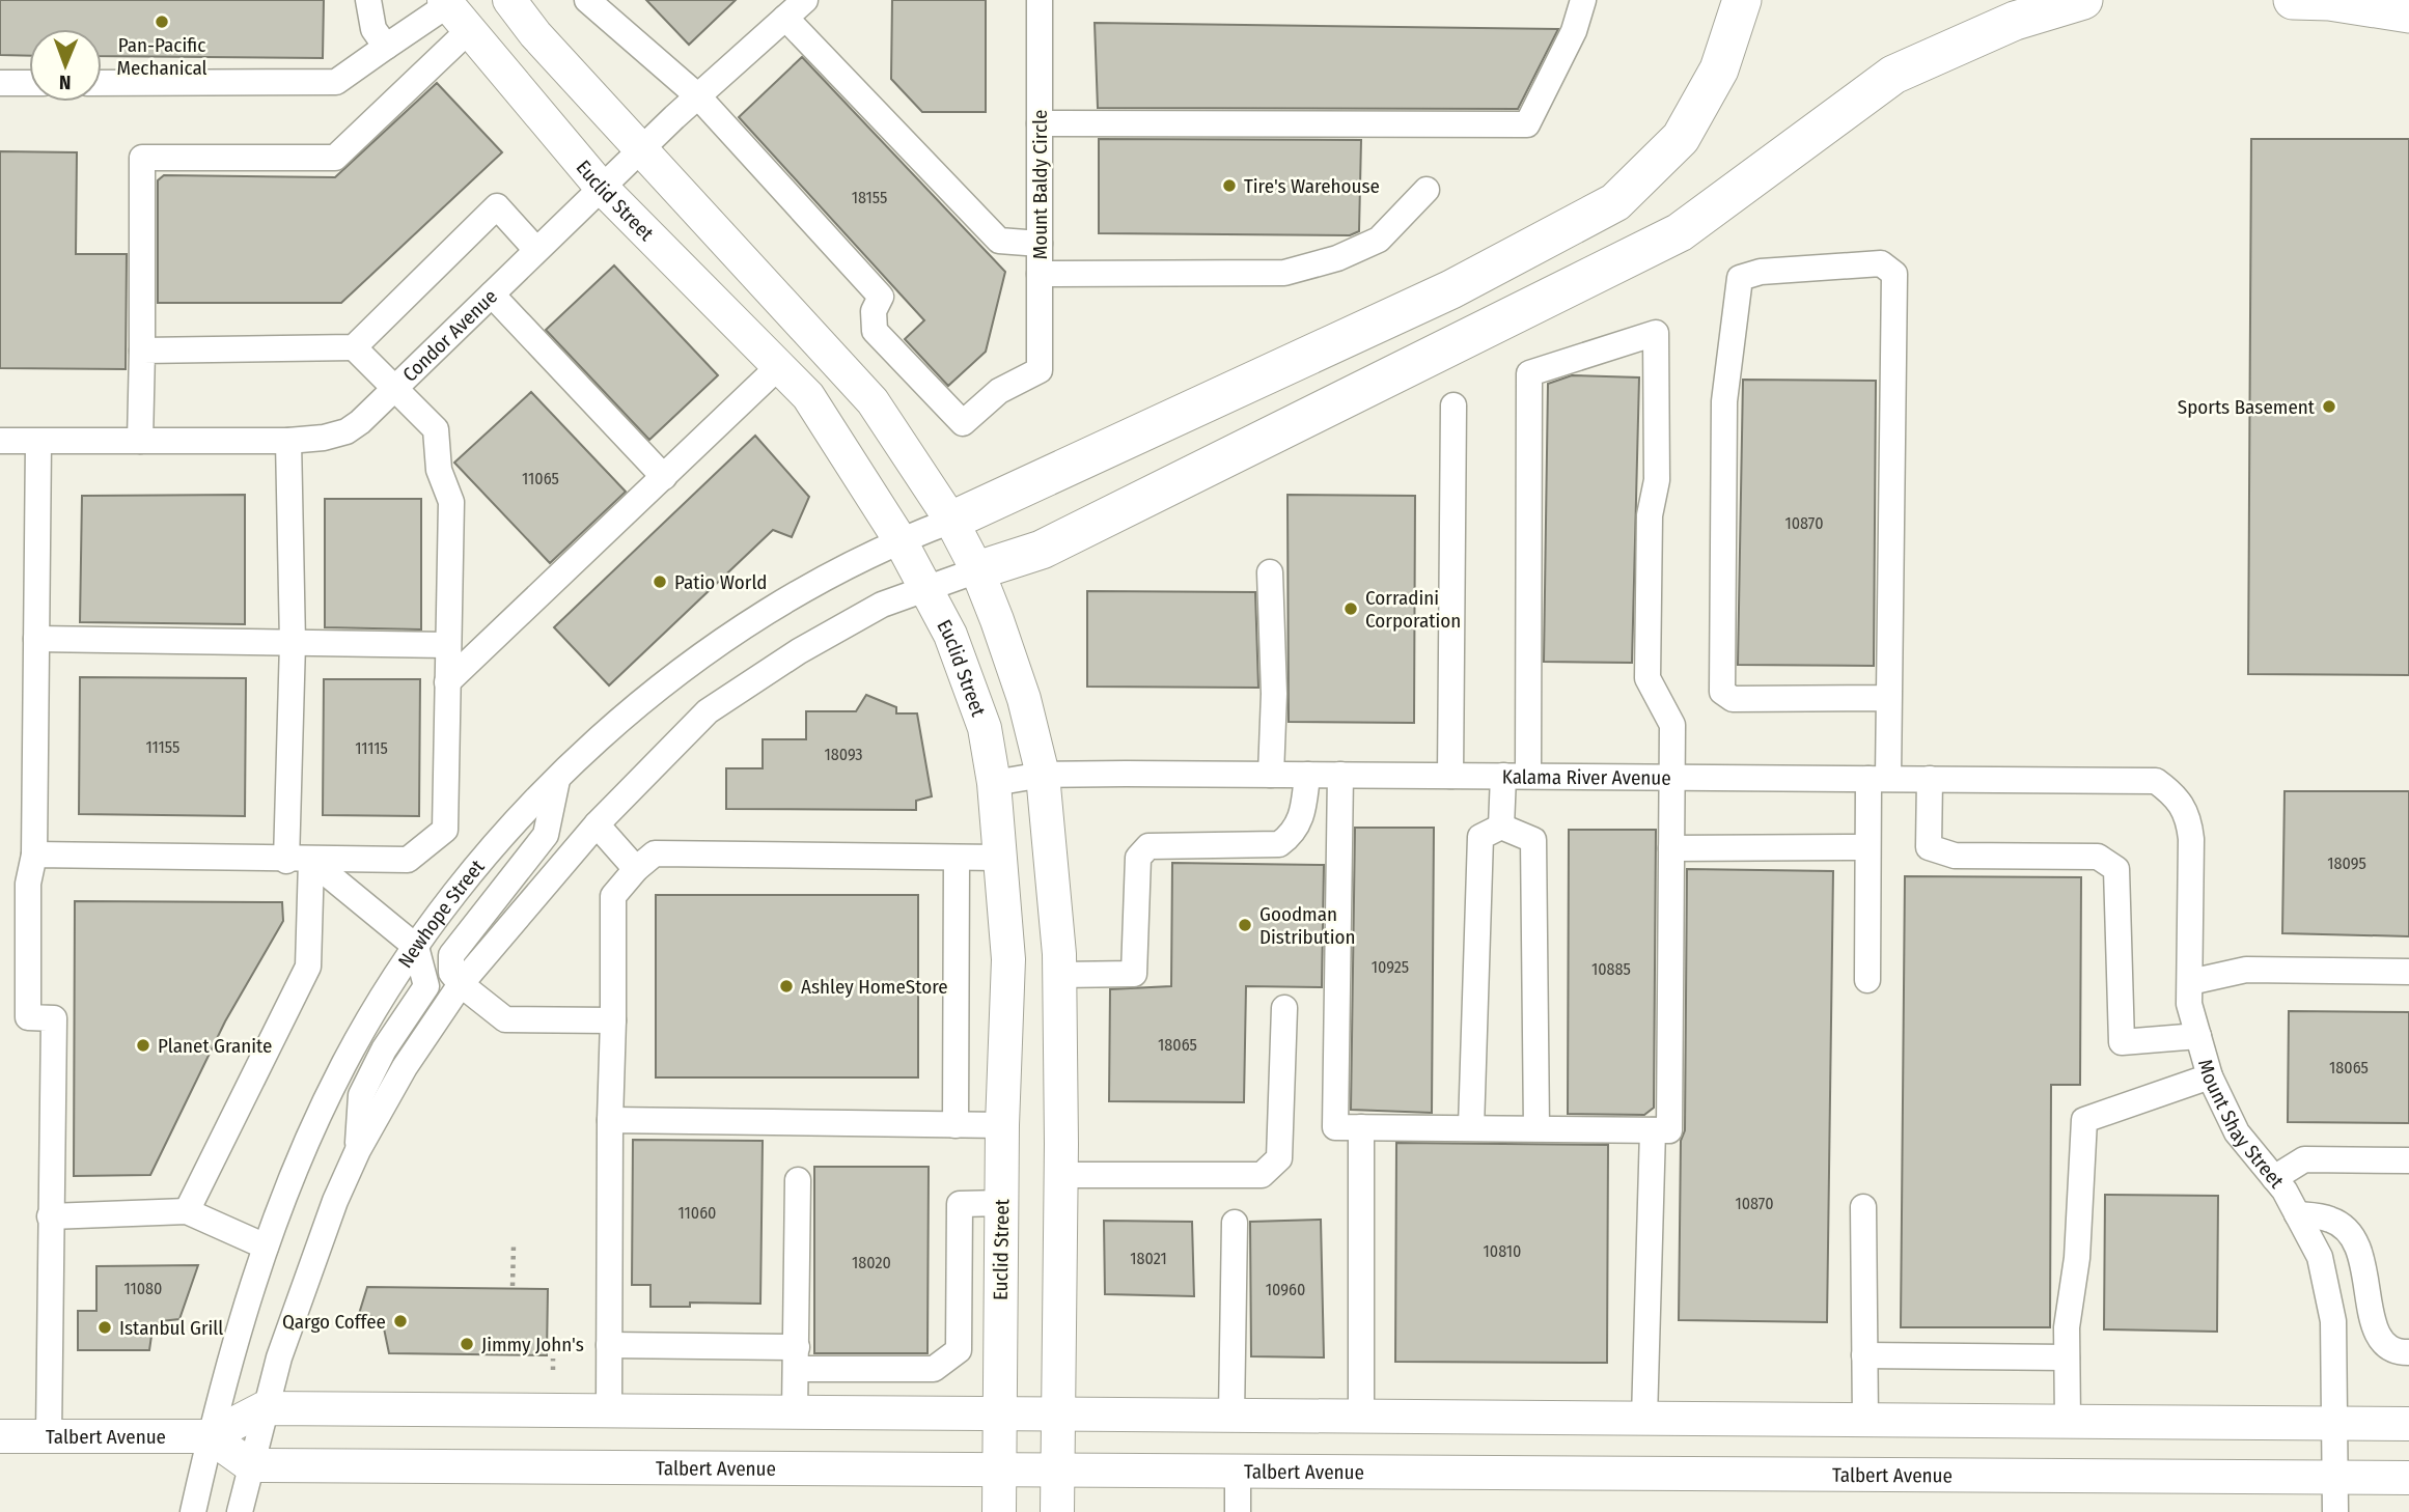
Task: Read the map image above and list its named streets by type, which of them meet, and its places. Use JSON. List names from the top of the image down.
{
  "streets": {
    "main road": ["Euclid Street", "Talbert Avenue"],
    "street": [
      "Mount Baldy Circle",
      "Condor Avenue",
      "Kalama River Avenue",
      "Newhope Street",
      "Mount Shay Street"
    ]
  },
  "crossings": [
    ["Mount Baldy Circle", "Condor Avenue"],
    ["Euclid Street", "Condor Avenue"],
    ["Euclid Street", "Kalama River Avenue"],
    ["Euclid Street", "Newhope Street"],
    ["Euclid Street", "Talbert Avenue"],
    ["Kalama River Avenue", "Mount Shay Street"],
    ["Newhope Street", "Talbert Avenue"],
    ["Mount Shay Street", "Talbert Avenue"]
  ],
  "places": [
    "Pan-Pacific Mechanical",
    "Tire's Warehouse",
    "Sports Basement",
    "Patio World",
    "Corradini Corporation",
    "Goodman Distribution",
    "Ashley HomeStore",
    "Planet Granite",
    "Qargo Coffee",
    "Istanbul Grill",
    "Jimmy John's"
  ],
  "house_numbers": [
    "18155",
    "11065",
    "10870",
    "11155",
    "11115",
    "18093",
    "18095",
    "10925",
    "10885",
    "18065",
    "18065",
    "10870",
    "11060",
    "10810",
    "18021",
    "18020",
    "11080",
    "10960"
  ],
  "north": "bottom"
}
